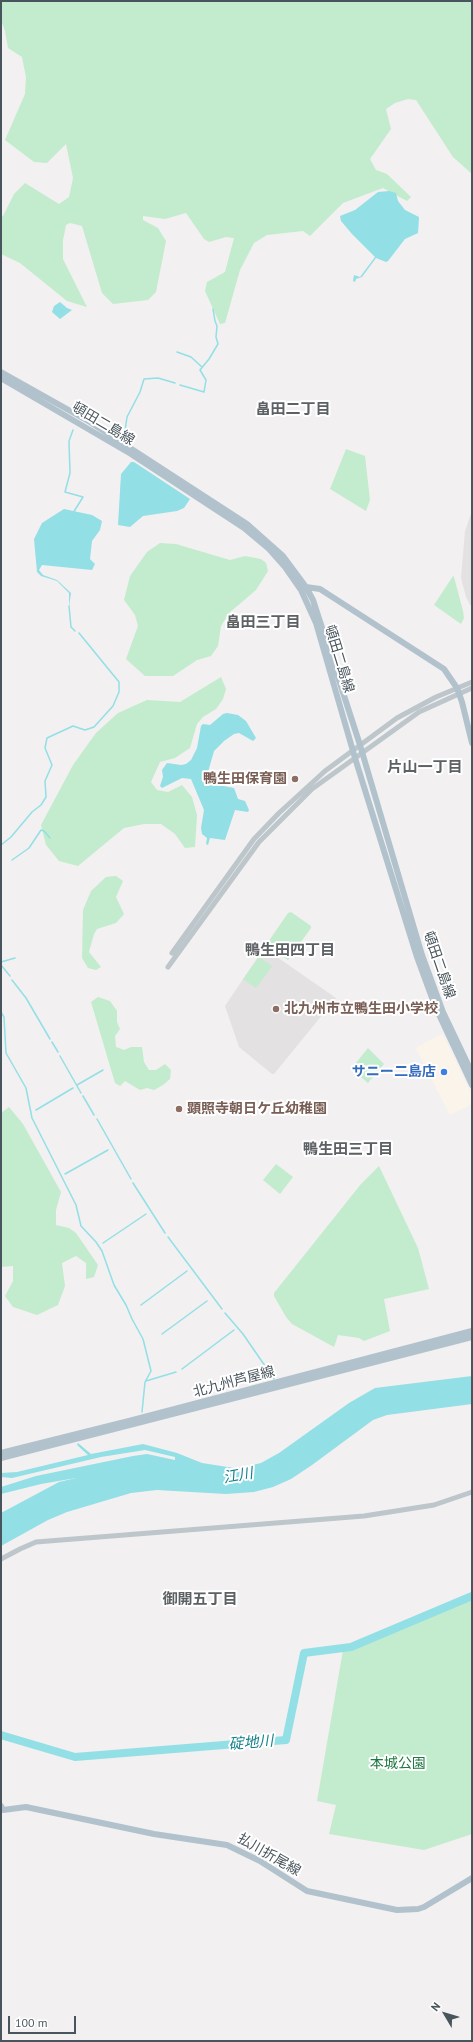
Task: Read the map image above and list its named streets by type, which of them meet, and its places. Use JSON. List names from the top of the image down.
{
  "streets": {
    "main road": ["頓田二島線", "北九州芦屋線", "払川折尾線"]
  },
  "districts": [
    "畠田二丁目",
    "畠田三丁目",
    "片山一丁目",
    "鴨生田四丁目",
    "鴨生田三丁目",
    "御開五丁目"
  ],
  "water": ["江川", "碇地川"],
  "parks": ["本城公園"],
  "places": [
    "鴨生田保育園",
    "北九州市立鴨生田小学校",
    "サニー二島店",
    "顕照寺朝日ケ丘幼稚園"
  ],
  "scale_bar": "100 m",
  "north": "top left"
}
